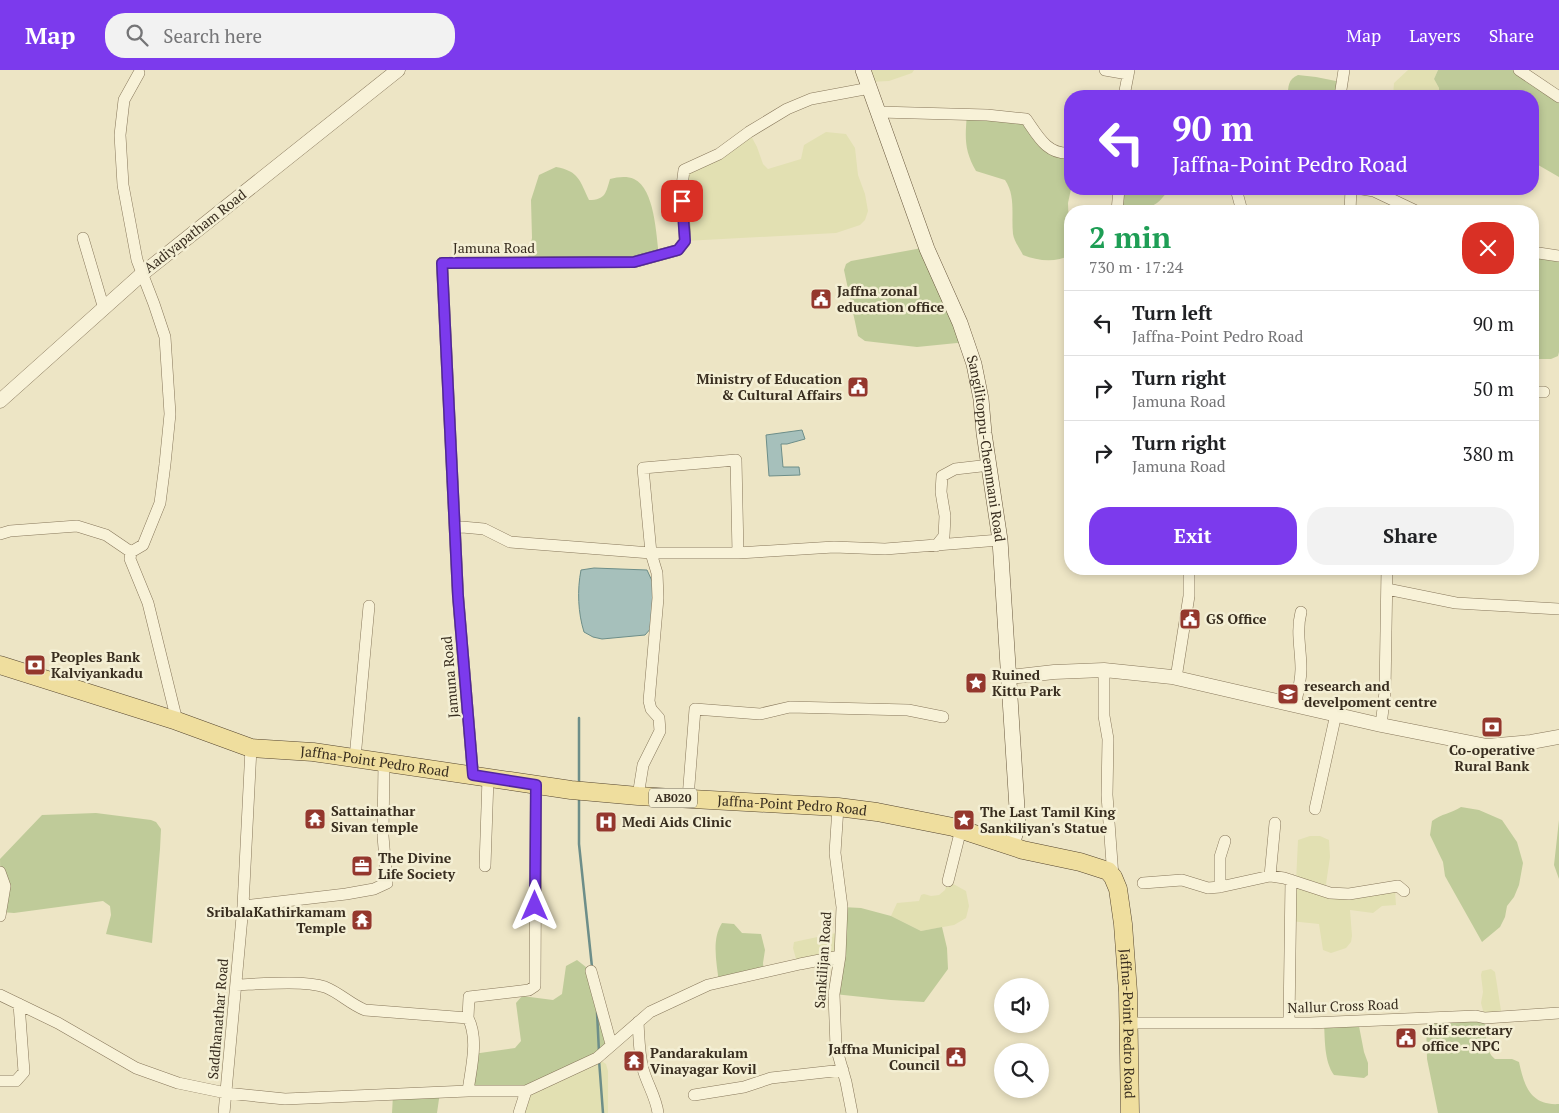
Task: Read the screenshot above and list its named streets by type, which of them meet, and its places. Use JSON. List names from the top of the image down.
{
  "streets": {
    "main road": ["Sangilitoppu-Chemmani Road", "Jaffna-Point Pedro Road", "AB020"],
    "street": [
      "Aadiyapatham Road",
      "Jamuna Road",
      "Sankilijan Road",
      "Nallur Cross Road",
      "Saddhanathar Road"
    ]
  },
  "crossings": [
    ["Jamuna Road", "Sangilitoppu-Chemmani Road"],
    ["Jamuna Road", "Jaffna-Point Pedro Road"],
    ["Sangilitoppu-Chemmani Road", "Jaffna-Point Pedro Road"],
    ["Jaffna-Point Pedro Road", "Sankilijan Road"],
    ["Jaffna-Point Pedro Road", "Nallur Cross Road"],
    ["Jaffna-Point Pedro Road", "Saddhanathar Road"]
  ],
  "places": {
    "public building": [
      "Jaffna zonal education office",
      "Ministry of Education & Cultural Affairs",
      "GS Office",
      "chif secretary office - NPC",
      "Jaffna Municipal Council"
    ],
    "bank": ["Peoples Bank Kalviyankadu", "Co-operative Rural Bank"],
    "place": ["Ruined Kittu Park", "The Last Tamil King Sankiliyan's Statue"],
    "school or university": ["research and develpoment centre"],
    "temple": ["Sattainathar Sivan temple", "SribalaKathirkamam Temple", "Pandarakulam Vinayagar Kovil"],
    "hospital": ["Medi Aids Clinic"],
    "office": ["The Divine Life Society"]
  },
  "page": {
    "header": "Map",
    "search": "Search here",
    "nav": ["Map", "Layers", "Share"],
    "turn": ["90 m", "Jaffna-Point Pedro Road"],
    "heading": ["2 min", "730 m · 17:24"],
    "list": [
      {
        "name": "Turn left",
        "note": "Jaffna-Point Pedro Road",
        "value": "90 m"
      },
      {
        "name": "Turn right",
        "note": "Jamuna Road",
        "value": "50 m"
      },
      {
        "name": "Turn right",
        "note": "Jamuna Road",
        "value": "380 m"
      }
    ],
    "buttons": ["Exit", "Share"]
  }
}
